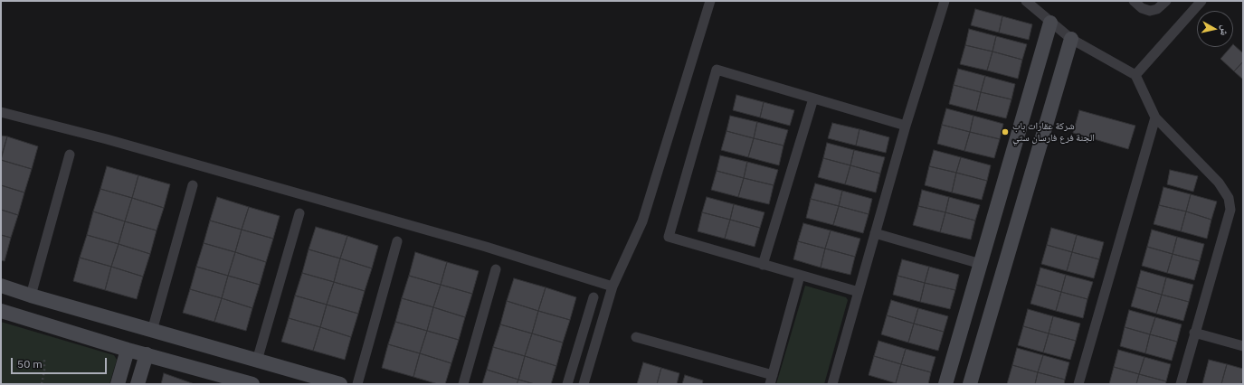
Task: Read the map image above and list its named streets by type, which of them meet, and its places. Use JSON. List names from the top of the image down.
{
  "places": ["شرکة عقارات باب الجنة فرع فارسان ستي"],
  "scale_bar": "50 m",
  "north": "right"
}
